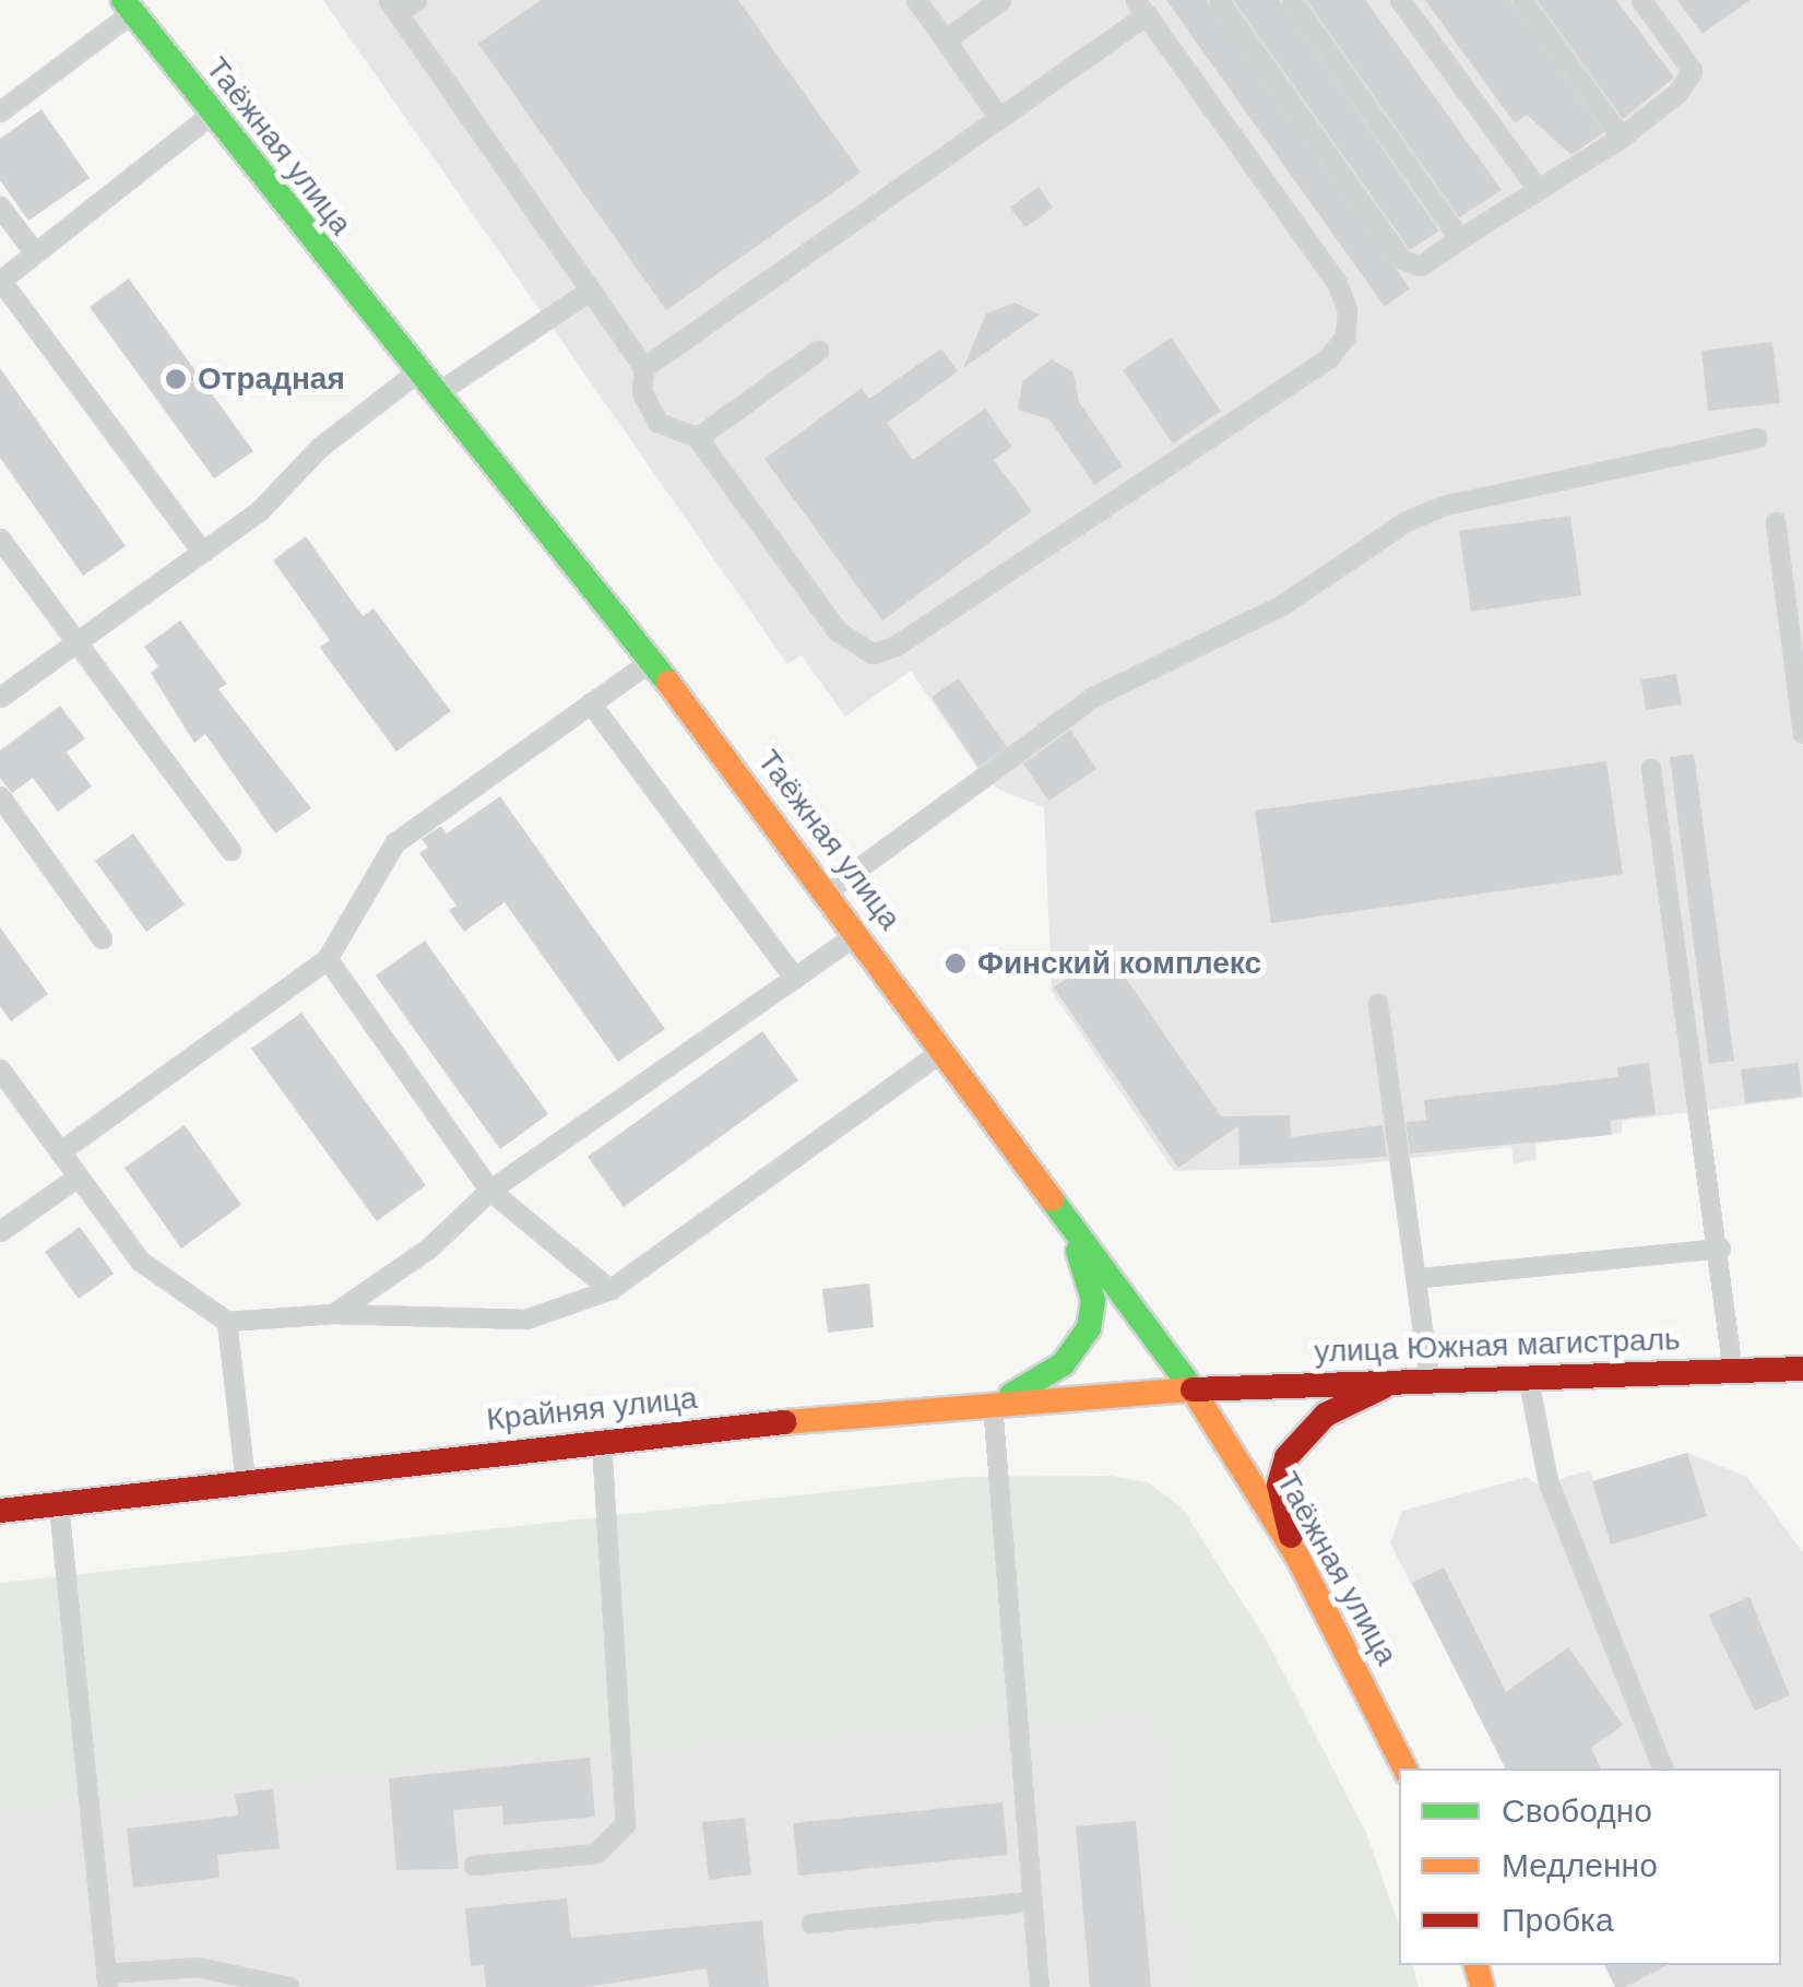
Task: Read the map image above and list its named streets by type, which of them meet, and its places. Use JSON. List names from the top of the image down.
{
  "streets": {
    "main road": ["Таёжная улица", "улица Южная магистраль", "Крайняя улица"]
  },
  "crossings": [
    ["Таёжная улица", "улица Южная магистраль"],
    ["Таёжная улица", "Крайняя улица"],
    ["улица Южная магистраль", "Крайняя улица"]
  ],
  "places": ["Отрадная", "Финский комплекс"],
  "legend": ["Свободно", "Медленно", "Пробка"]
}
